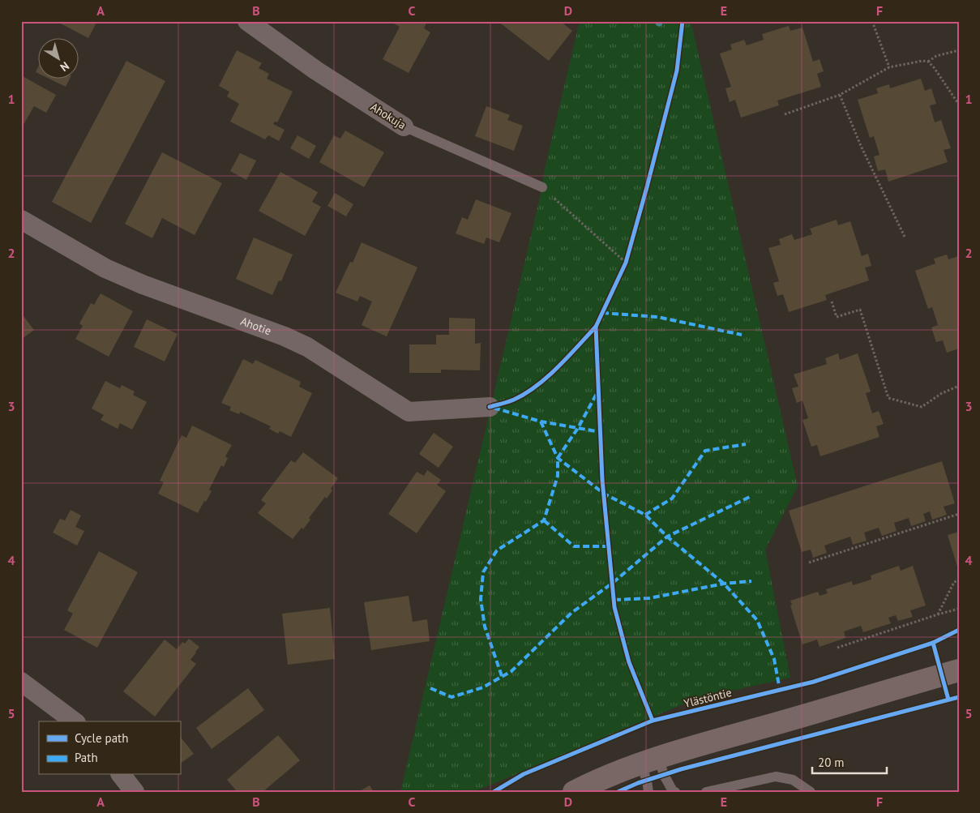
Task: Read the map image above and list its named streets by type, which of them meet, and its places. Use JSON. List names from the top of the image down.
{
  "streets": {
    "street": ["Ahokuja", "Ahotie"],
    "cycle path": ["Ylästöntie"]
  },
  "legend": ["Cycle path", "Path"],
  "scale_bar": "20 m",
  "north": "bottom right",
  "grid": {
    "columns": [
      "A",
      "B",
      "C",
      "D",
      "E",
      "F"
    ],
    "rows": [
      "1",
      "2",
      "3",
      "4",
      "5"
    ]
  }
}
